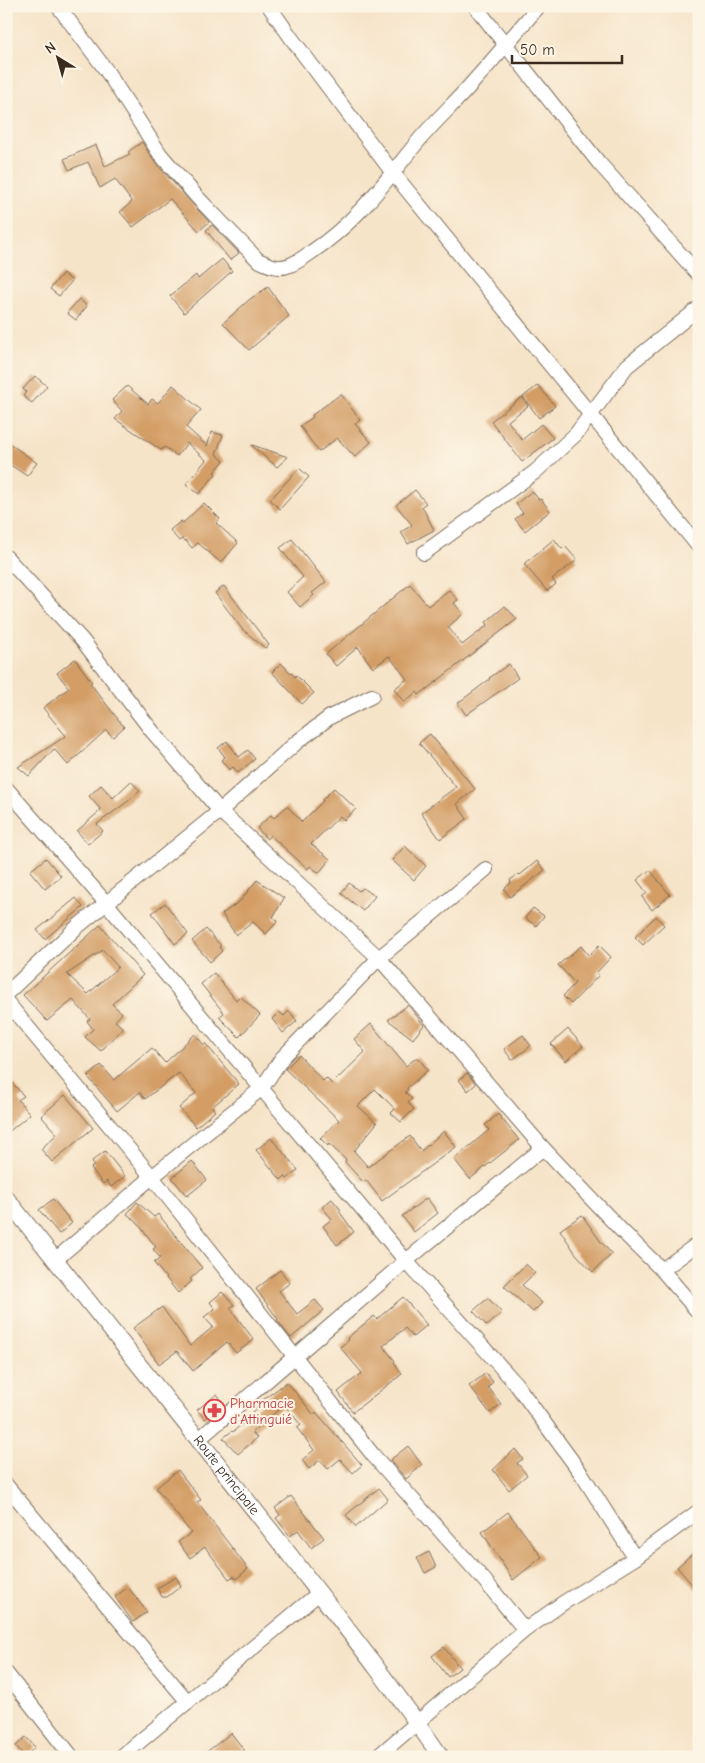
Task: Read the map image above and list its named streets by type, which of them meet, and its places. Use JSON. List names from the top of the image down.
{
  "streets": {
    "street": ["Route principale"]
  },
  "places": {
    "pharmacy": ["Pharmacie d'Attinguié"]
  },
  "scale_bar": "50 m",
  "north": "top left"
}
